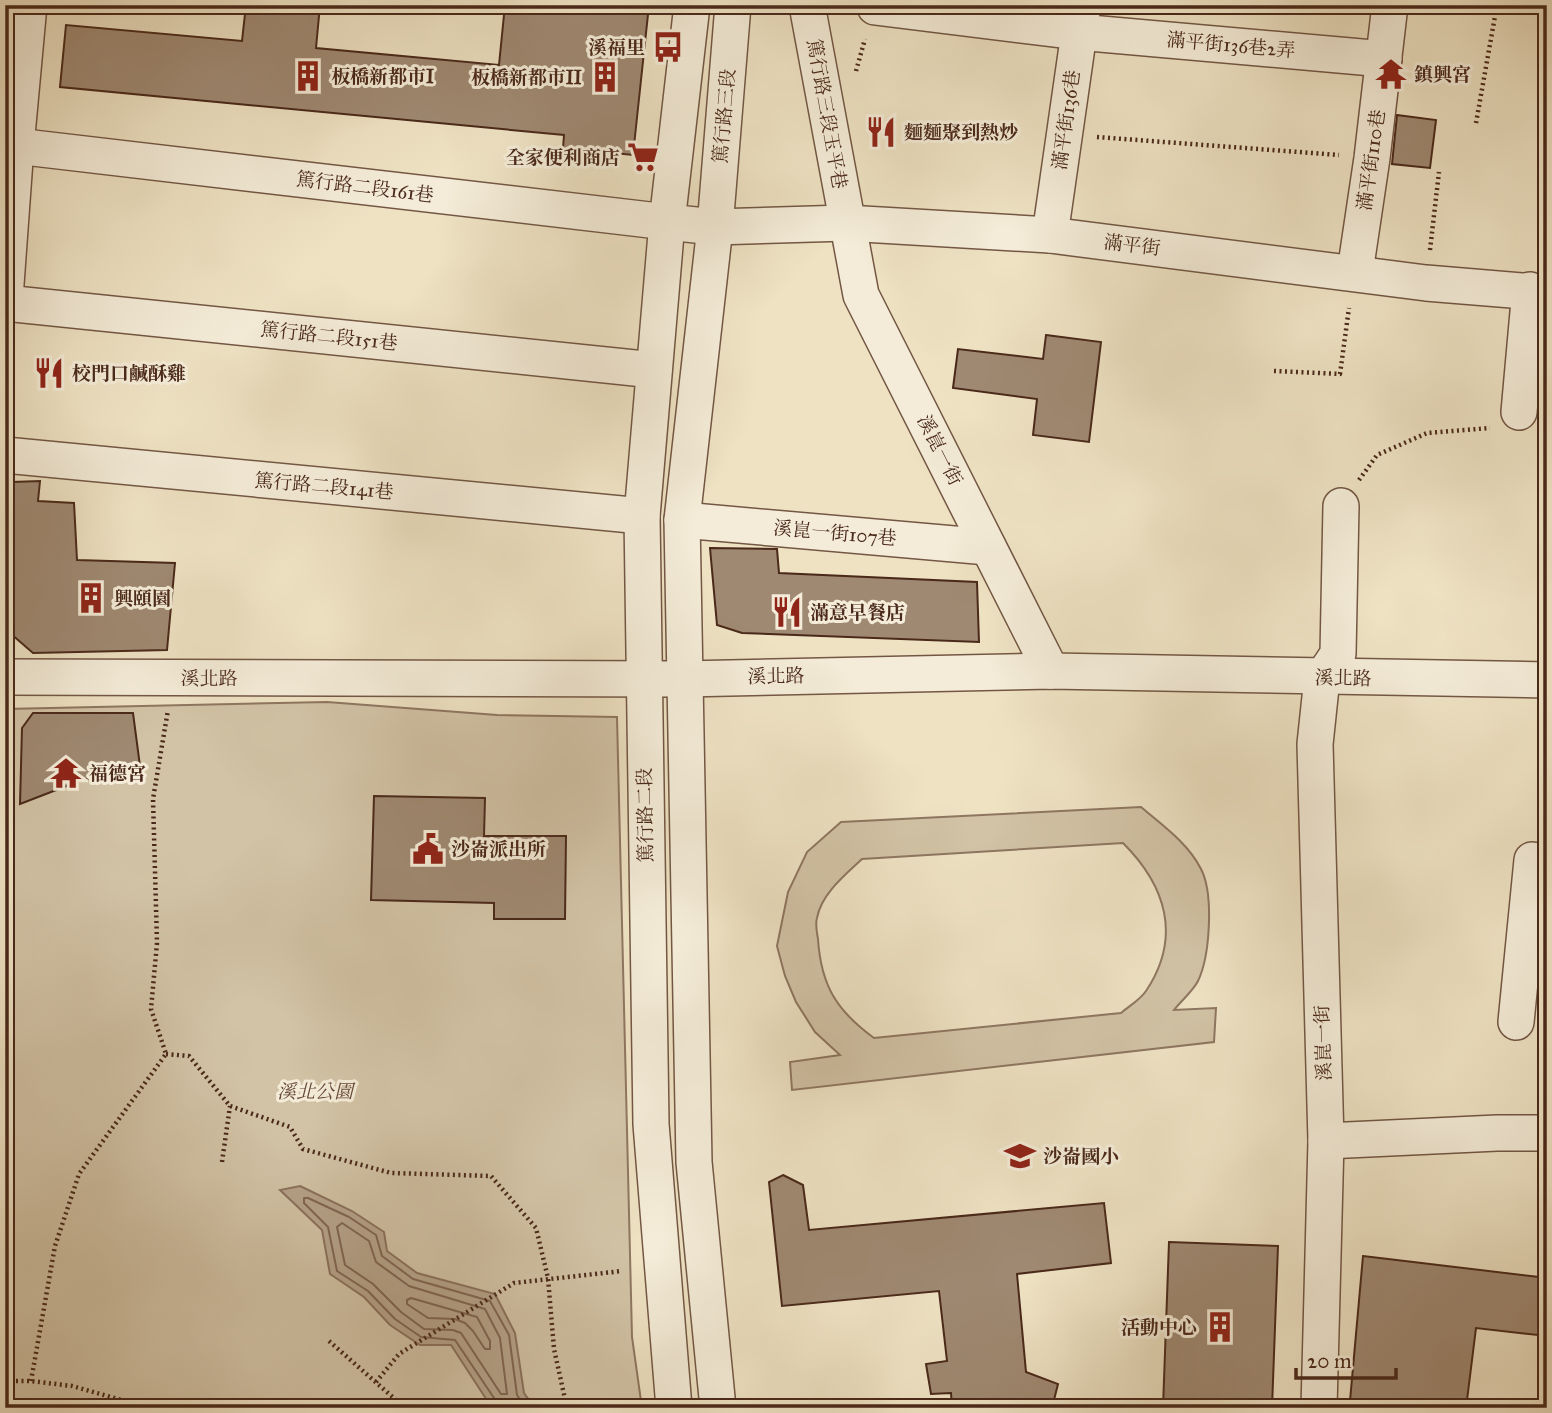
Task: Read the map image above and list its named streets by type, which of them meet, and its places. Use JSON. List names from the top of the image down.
{
  "streets": {
    "street": [
      "滿平街136巷2弄",
      "篤行路三段玉平巷",
      "篤行路三段",
      "滿平街136巷",
      "滿平街110巷",
      "篤行路二段161巷",
      "滿平街",
      "篤行路二段151巷",
      "溪崑一街",
      "篤行路二段141巷",
      "溪崑一街107巷",
      "溪北路",
      "篤行路二段"
    ]
  },
  "crossings": [
    ["滿平街136巷2弄", "滿平街136巷"],
    ["滿平街136巷2弄", "滿平街110巷"],
    ["篤行路三段玉平巷", "滿平街"],
    ["篤行路三段玉平巷", "溪崑一街"],
    ["篤行路三段", "篤行路二段161巷"],
    ["篤行路三段", "滿平街"],
    ["滿平街136巷", "滿平街"],
    ["滿平街110巷", "滿平街"],
    ["篤行路二段161巷", "滿平街"],
    ["篤行路二段161巷", "篤行路二段"],
    ["滿平街", "溪崑一街"],
    ["篤行路二段151巷", "篤行路二段"],
    ["溪崑一街", "溪崑一街107巷"],
    ["溪崑一街", "溪北路"],
    ["篤行路二段141巷", "篤行路二段"],
    ["溪北路", "篤行路二段"]
  ],
  "parks": ["溪北公園"],
  "places": {
    "bus stop": ["溪福里"],
    "temple": ["鎮興宮", "福德宮"],
    "building": [
      "板橋新都市I",
      "板橋新都市II",
      "興頤園",
      "活動中心"
    ],
    "restaurant": ["麵麵聚到熱炒", "校門口鹹酥雞", "滿意早餐店"],
    "supermarket": ["全家便利商店"],
    "public building": ["沙崙派出所"],
    "school or university": ["沙崙國小"]
  },
  "scale_bar": "20 m"
}
